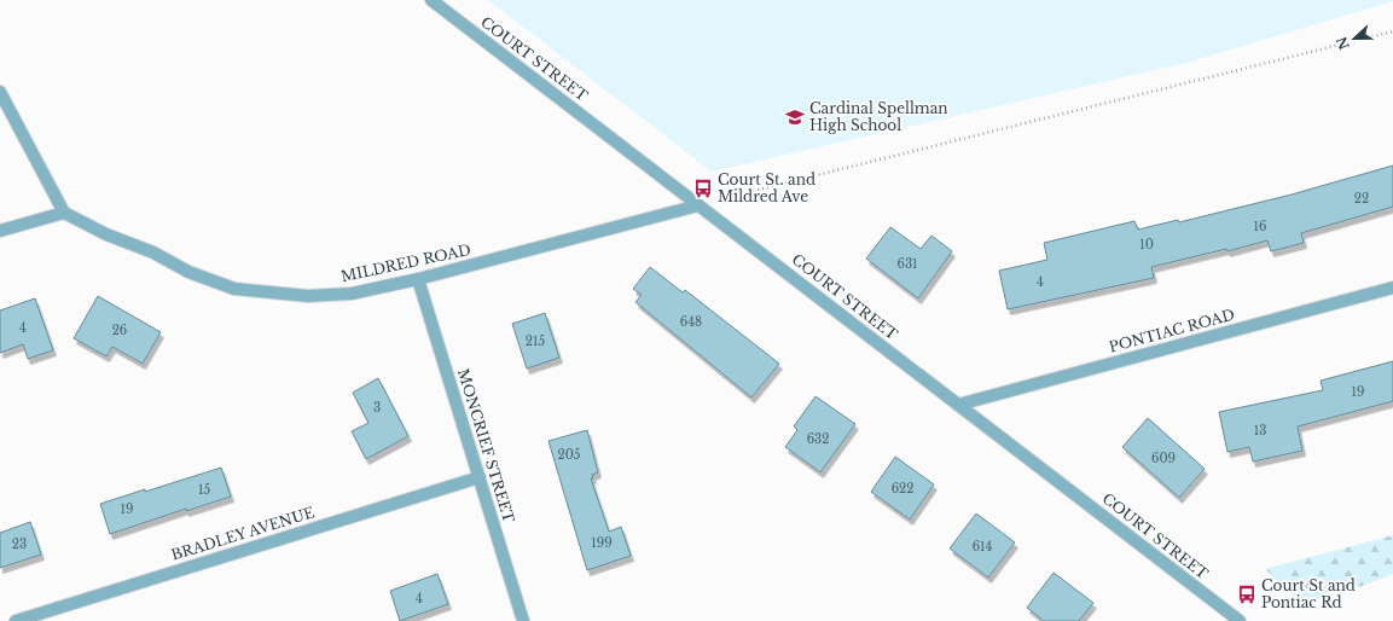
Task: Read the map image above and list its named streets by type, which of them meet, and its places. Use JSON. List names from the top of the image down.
{
  "streets": {
    "street": [
      "COURT STREET",
      "MILDRED ROAD",
      "PONTIAC ROAD",
      "MONCRIEF STREET",
      "BRADLEY AVENUE"
    ]
  },
  "crossings": [
    ["COURT STREET", "MILDRED ROAD"],
    ["COURT STREET", "PONTIAC ROAD"],
    ["MILDRED ROAD", "MONCRIEF STREET"],
    ["MONCRIEF STREET", "BRADLEY AVENUE"]
  ],
  "places": {
    "school or university": ["Cardinal Spellman High School"],
    "bus stop": ["Court St. and Mildred Ave", "Court St and Pontiac Rd"]
  },
  "house_numbers": [
    "22",
    "16",
    "10",
    "631",
    "4",
    "648",
    "4",
    "26",
    "215",
    "19",
    "3",
    "13",
    "632",
    "205",
    "609",
    "622",
    "15",
    "19",
    "199",
    "23",
    "614",
    "4"
  ],
  "north": "left"
}
